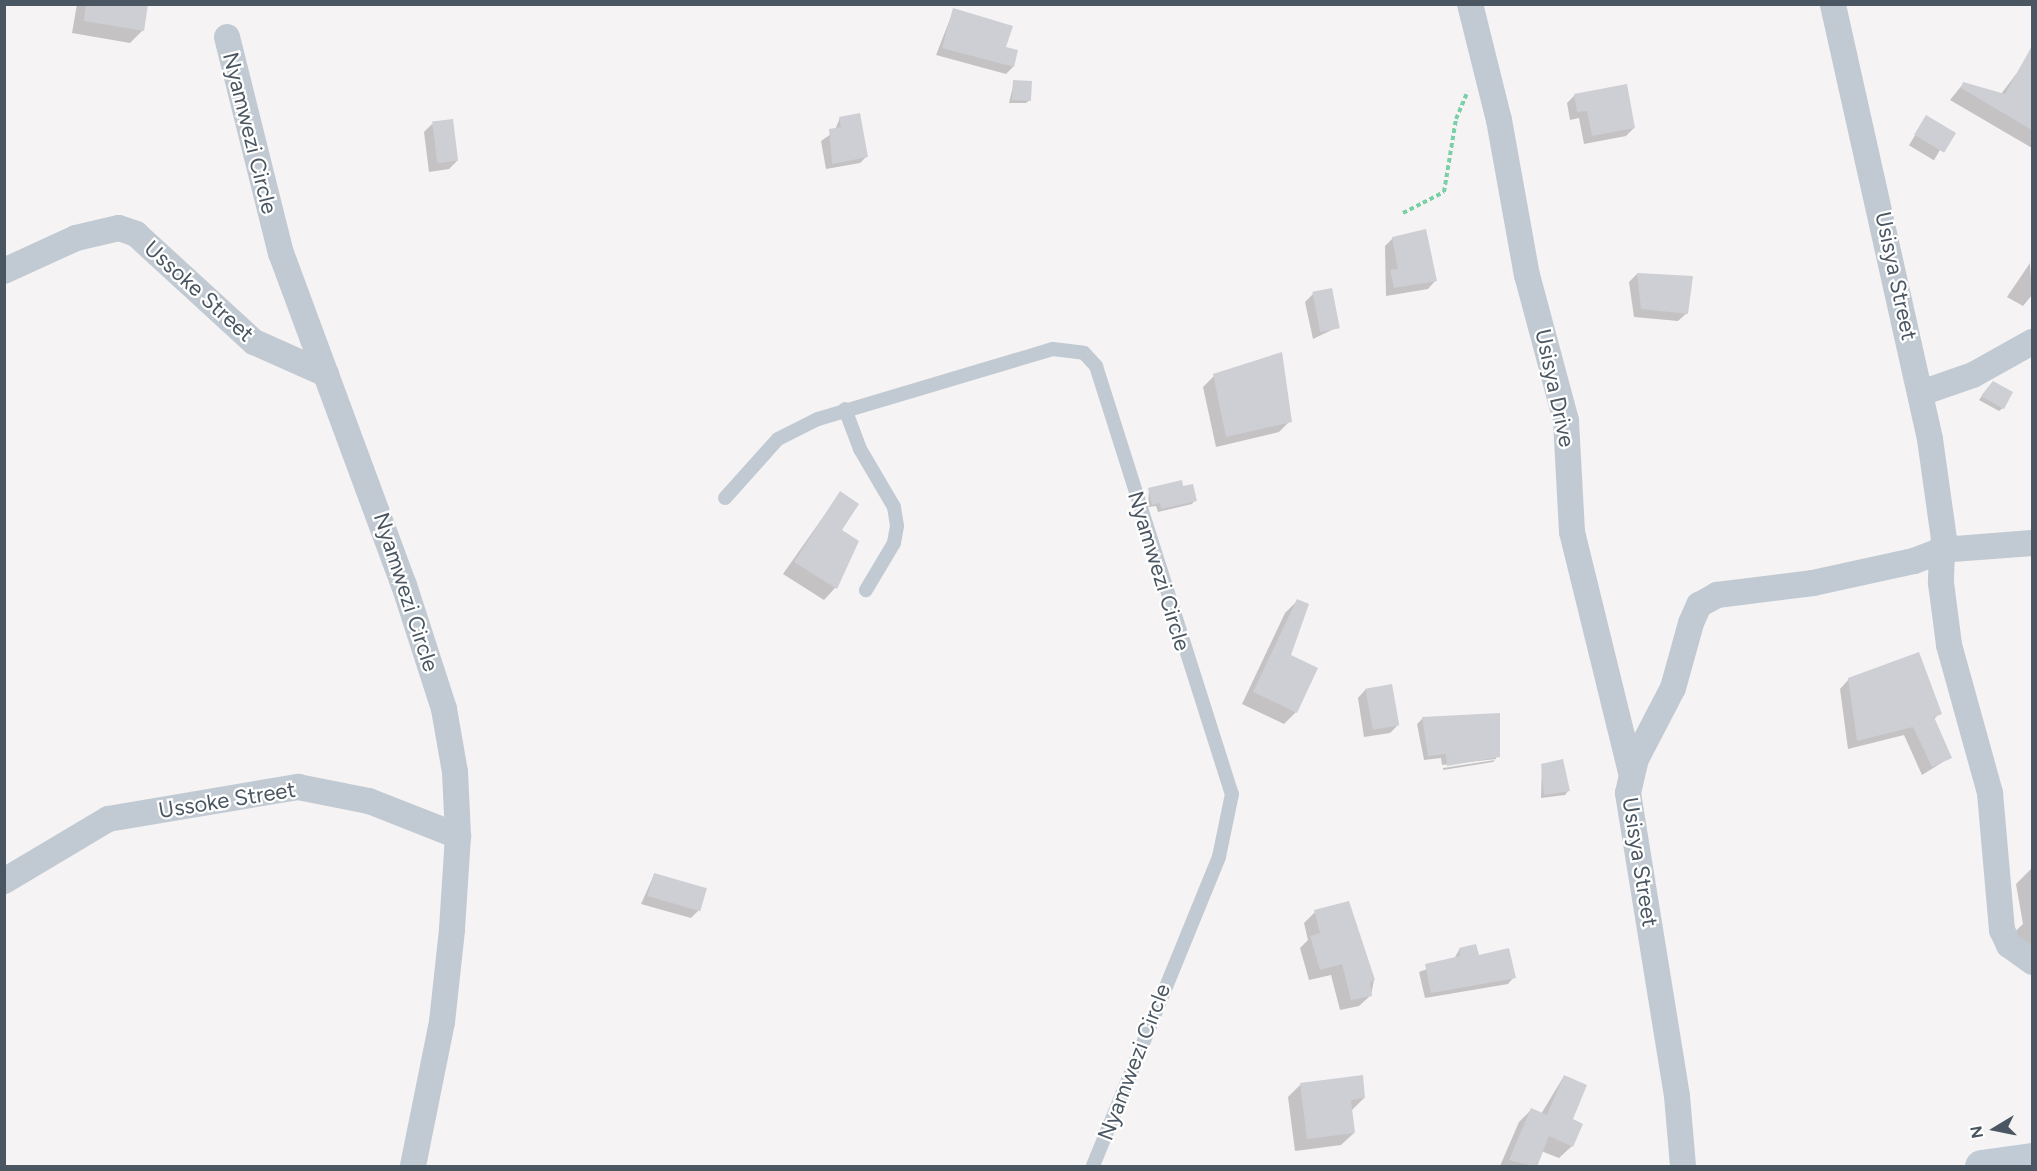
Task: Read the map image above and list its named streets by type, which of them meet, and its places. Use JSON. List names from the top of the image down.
{
  "streets": {
    "street": [
      "Nyamwezi Circle",
      "Usisya Street",
      "Ussoke Street",
      "Usisya Drive"
    ]
  },
  "crossings": [
    ["Nyamwezi Circle", "Ussoke Street"],
    ["Usisya Street", "Usisya Drive"]
  ],
  "north": "left"
}
